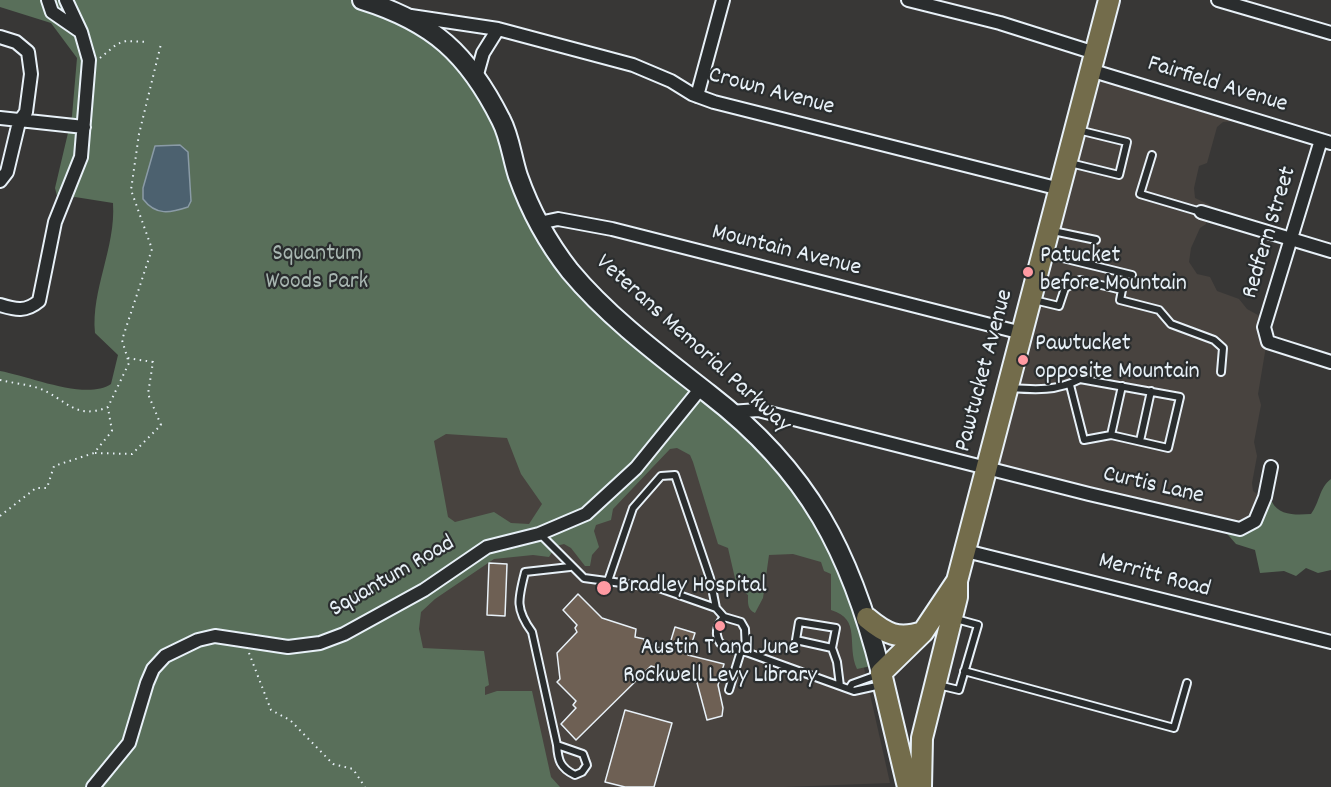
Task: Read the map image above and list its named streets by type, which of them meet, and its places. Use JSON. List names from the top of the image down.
{
  "streets": {
    "main road": ["Veterans Memorial Parkway", "Pawtucket Avenue"],
    "street": [
      "Fairfield Avenue",
      "Crown Avenue",
      "Redfern Street",
      "Mountain Avenue",
      "Curtis Lane",
      "Merritt Road",
      "Squantum Road"
    ]
  },
  "crossings": [
    ["Fairfield Avenue", "Redfern Street"],
    ["Fairfield Avenue", "Pawtucket Avenue"],
    ["Crown Avenue", "Veterans Memorial Parkway"],
    ["Crown Avenue", "Pawtucket Avenue"],
    ["Mountain Avenue", "Veterans Memorial Parkway"],
    ["Mountain Avenue", "Pawtucket Avenue"],
    ["Veterans Memorial Parkway", "Pawtucket Avenue"],
    ["Veterans Memorial Parkway", "Curtis Lane"],
    ["Veterans Memorial Parkway", "Squantum Road"],
    ["Pawtucket Avenue", "Curtis Lane"],
    ["Pawtucket Avenue", "Merritt Road"]
  ],
  "parks": ["Squantum Woods Park"],
  "places": [
    "Patucket before Mountain",
    "Pawtucket opposite Mountain",
    "Bradley Hospital",
    "Austin T and June Rockwell Levy Library"
  ]
}
